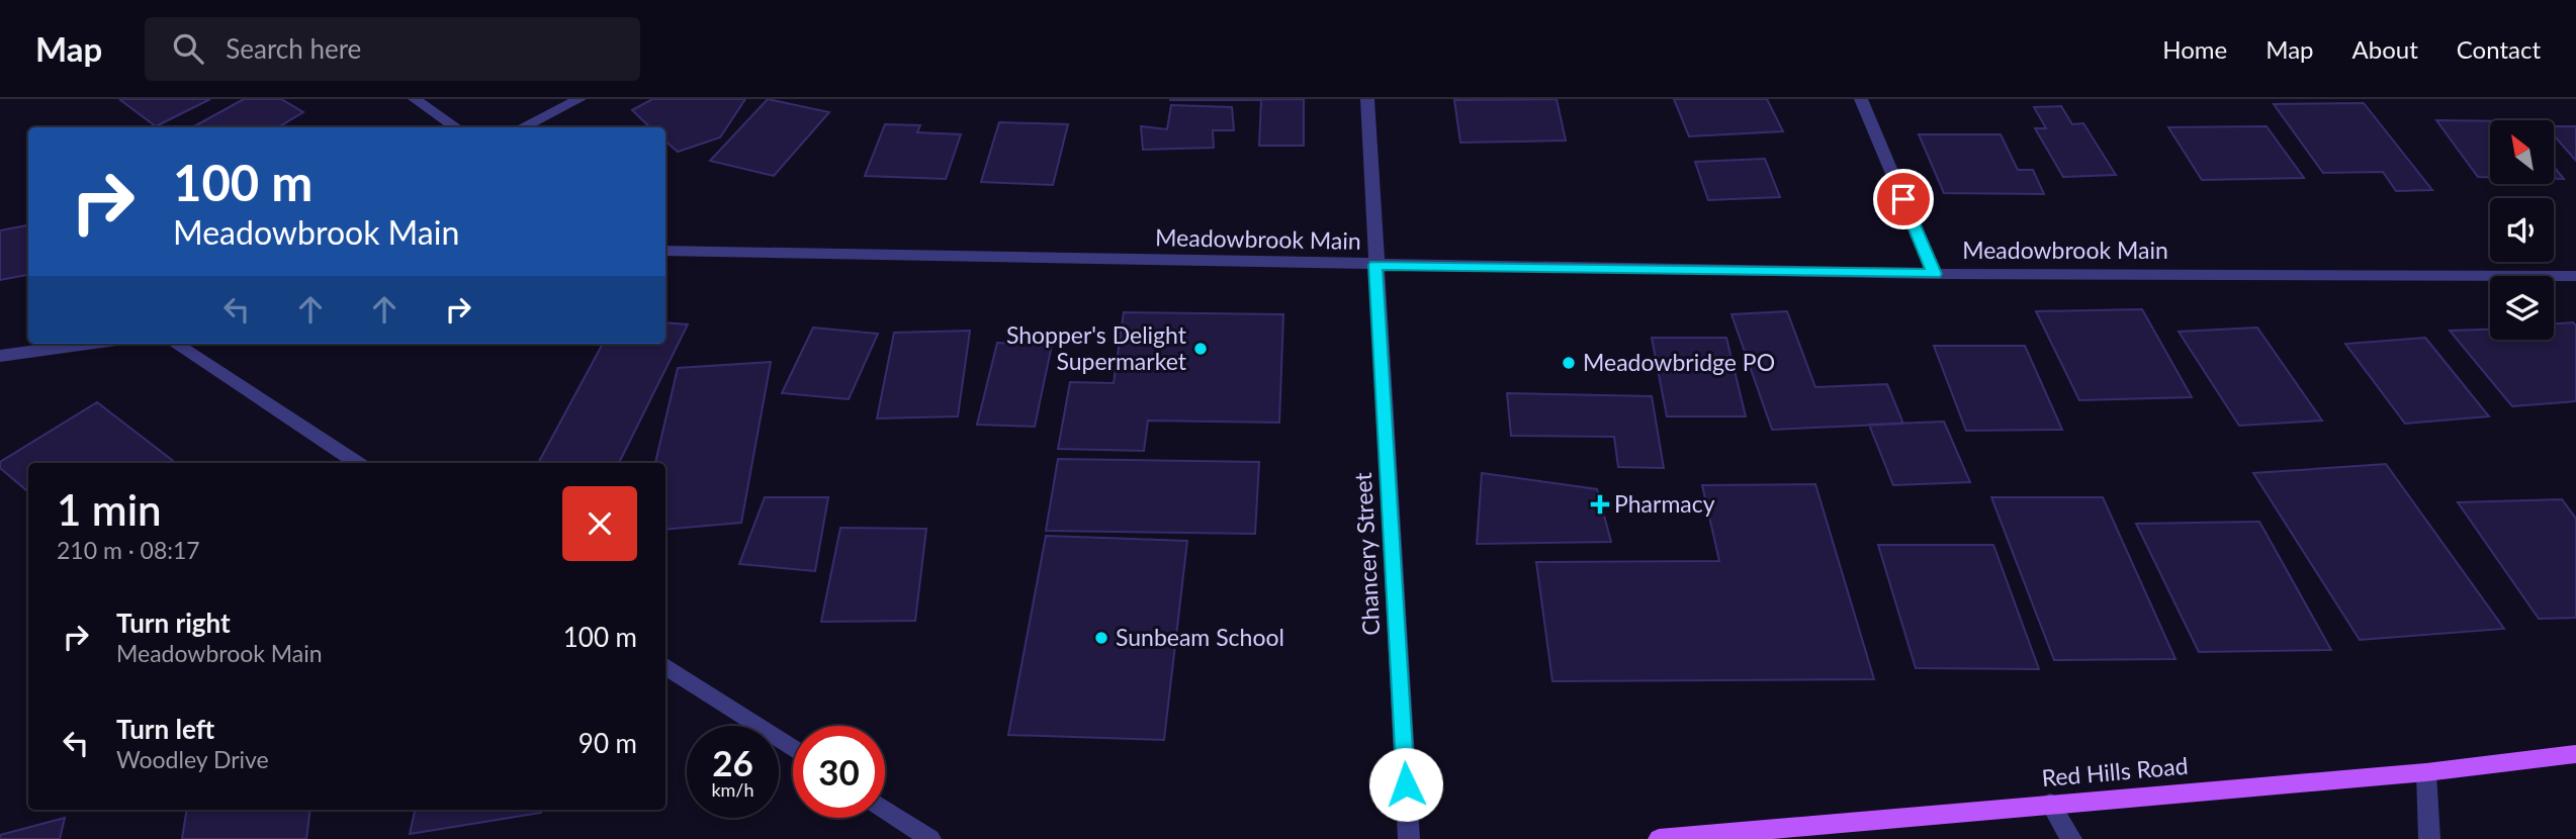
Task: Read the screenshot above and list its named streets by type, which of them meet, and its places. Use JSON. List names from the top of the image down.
{
  "streets": {
    "main road": ["Red Hills Road"],
    "street": ["Meadowbrook Main", "Chancery Street"]
  },
  "crossings": [
    ["Meadowbrook Main", "Chancery Street"]
  ],
  "places": {
    "other": ["Shopper's Delight Supermarket", "Meadowbridge PO", "Sunbeam School"],
    "health": ["Pharmacy"]
  },
  "north": "top left",
  "page": {
    "header": "Map",
    "search": "Search here",
    "nav": [
      "Home",
      "Map",
      "About",
      "Contact"
    ],
    "turn": ["100 m", "Meadowbrook Main"],
    "heading": ["1 min", "210 m · 08:17"],
    "list": [
      {
        "name": "Turn right",
        "note": "Meadowbrook Main",
        "value": "100 m"
      },
      {
        "name": "Turn left",
        "note": "Woodley Drive",
        "value": "90 m"
      }
    ],
    "speed": "26 km/h",
    "limit": "30"
  }
}
